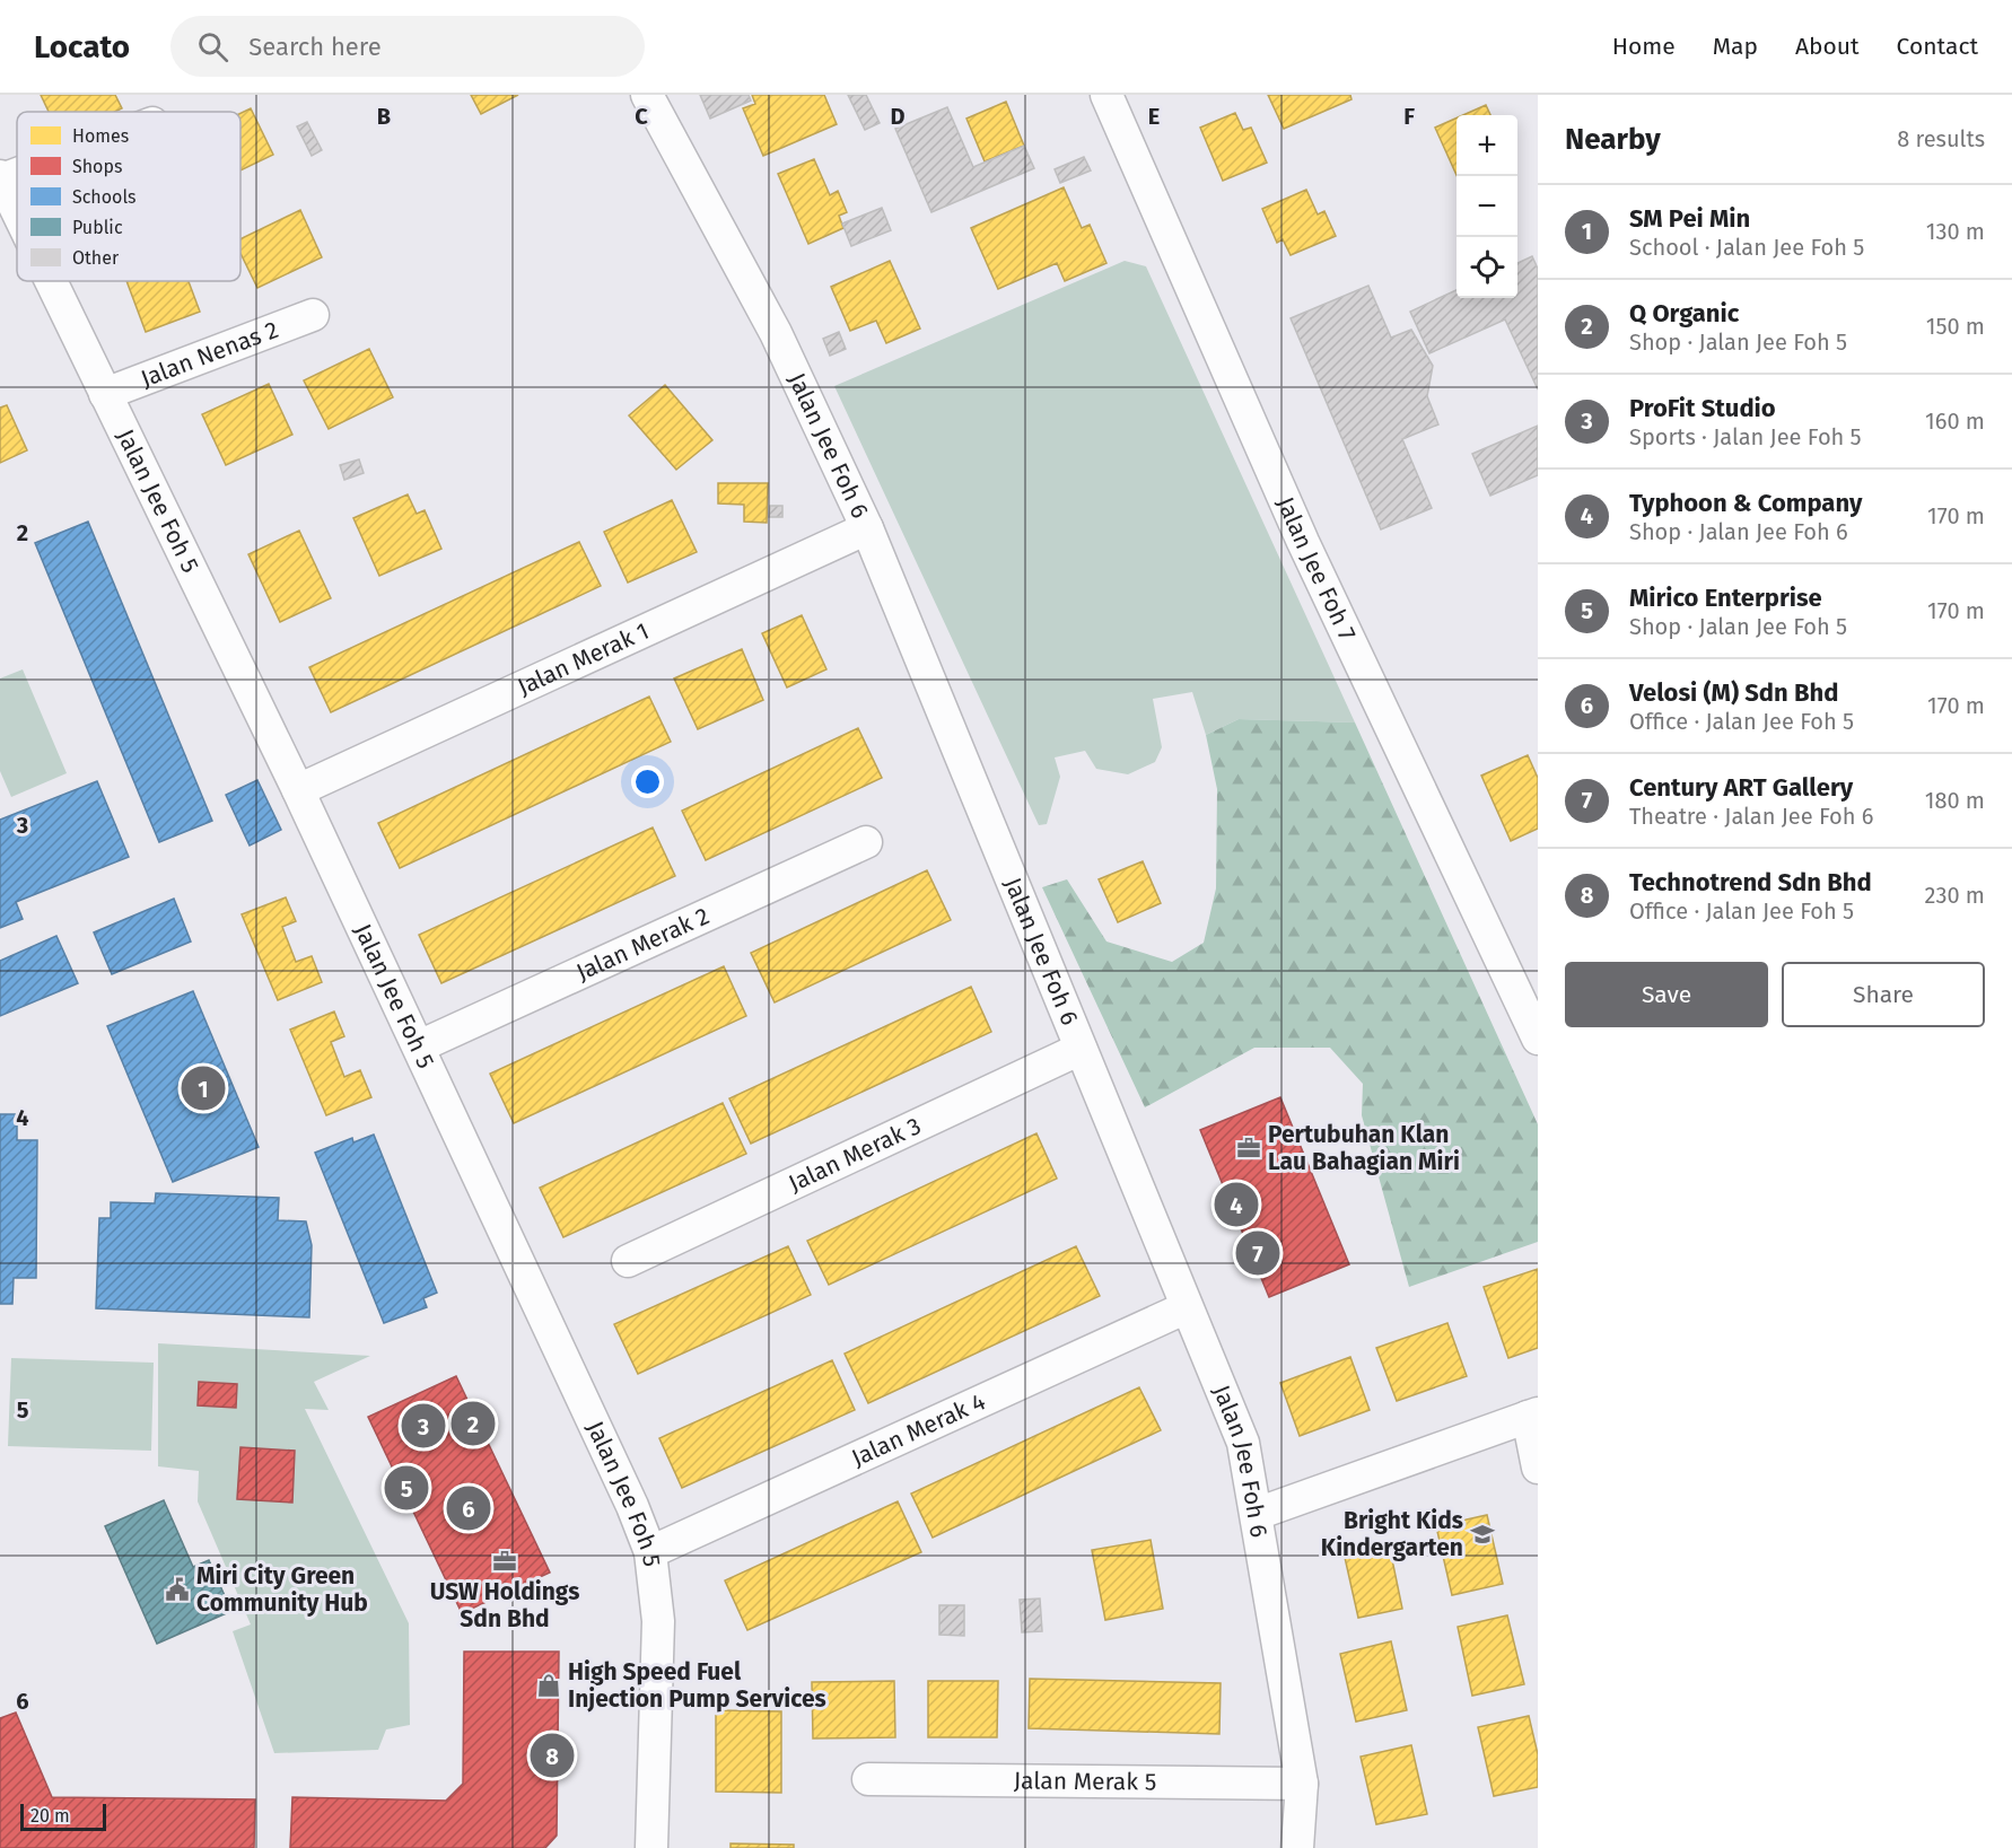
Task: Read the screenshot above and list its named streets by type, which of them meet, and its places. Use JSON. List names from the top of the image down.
{
  "streets": {
    "street": [
      "Jalan Nenas 2",
      "Jalan Jee Foh 6",
      "Jalan Jee Foh 5",
      "Jalan Jee Foh 7",
      "Jalan Merak 1",
      "Jalan Merak 2",
      "Jalan Merak 3",
      "Jalan Merak 4",
      "Jalan Merak 5"
    ]
  },
  "crossings": [
    ["Jalan Nenas 2", "Jalan Jee Foh 5"],
    ["Jalan Jee Foh 6", "Jalan Merak 1"],
    ["Jalan Jee Foh 6", "Jalan Merak 3"],
    ["Jalan Jee Foh 6", "Jalan Merak 4"],
    ["Jalan Jee Foh 6", "Jalan Merak 5"],
    ["Jalan Jee Foh 5", "Jalan Merak 1"],
    ["Jalan Jee Foh 5", "Jalan Merak 2"],
    ["Jalan Jee Foh 5", "Jalan Merak 4"]
  ],
  "places": {
    "office": ["Pertubuhan Klan Lau Bahagian Miri", "USW Holdings Sdn Bhd"],
    "school or university": ["Bright Kids Kindergarten"],
    "public building": ["Miri City Green Community Hub"],
    "shop": ["High Speed Fuel Injection Pump Services"]
  },
  "legend": [
    "Homes",
    "Shops",
    "Schools",
    "Public",
    "Other"
  ],
  "scale_bar": "20 m",
  "page": {
    "header": "Locato",
    "search": "Search here",
    "nav": [
      "Home",
      "Map",
      "About",
      "Contact"
    ],
    "heading": ["Nearby", "8 results"],
    "map_buttons": ["+", "−"],
    "list": [
      {
        "mark": "1",
        "name": "SM Pei Min",
        "note": "School · Jalan Jee Foh 5",
        "value": "130 m"
      },
      {
        "mark": "2",
        "name": "Q Organic",
        "note": "Shop · Jalan Jee Foh 5",
        "value": "150 m"
      },
      {
        "mark": "3",
        "name": "ProFit Studio",
        "note": "Sports · Jalan Jee Foh 5",
        "value": "160 m"
      },
      {
        "mark": "4",
        "name": "Typhoon & Company",
        "note": "Shop · Jalan Jee Foh 6",
        "value": "170 m"
      },
      {
        "mark": "5",
        "name": "Mirico Enterprise",
        "note": "Shop · Jalan Jee Foh 5",
        "value": "170 m"
      },
      {
        "mark": "6",
        "name": "Velosi (M) Sdn Bhd",
        "note": "Office · Jalan Jee Foh 5",
        "value": "170 m"
      },
      {
        "mark": "7",
        "name": "Century ART Gallery",
        "note": "Theatre · Jalan Jee Foh 6",
        "value": "180 m"
      },
      {
        "mark": "8",
        "name": "Technotrend Sdn Bhd",
        "note": "Office · Jalan Jee Foh 5",
        "value": "230 m"
      }
    ],
    "buttons": ["Save", "Share"],
    "pins": [
      "1",
      "4",
      "7",
      "2",
      "3",
      "5",
      "6",
      "8"
    ],
    "scale": "20 m"
  },
  "grid": {
    "columns": [
      "B",
      "C",
      "D",
      "E",
      "F"
    ],
    "rows": [
      "2",
      "3",
      "4",
      "5",
      "6"
    ]
  }
}
